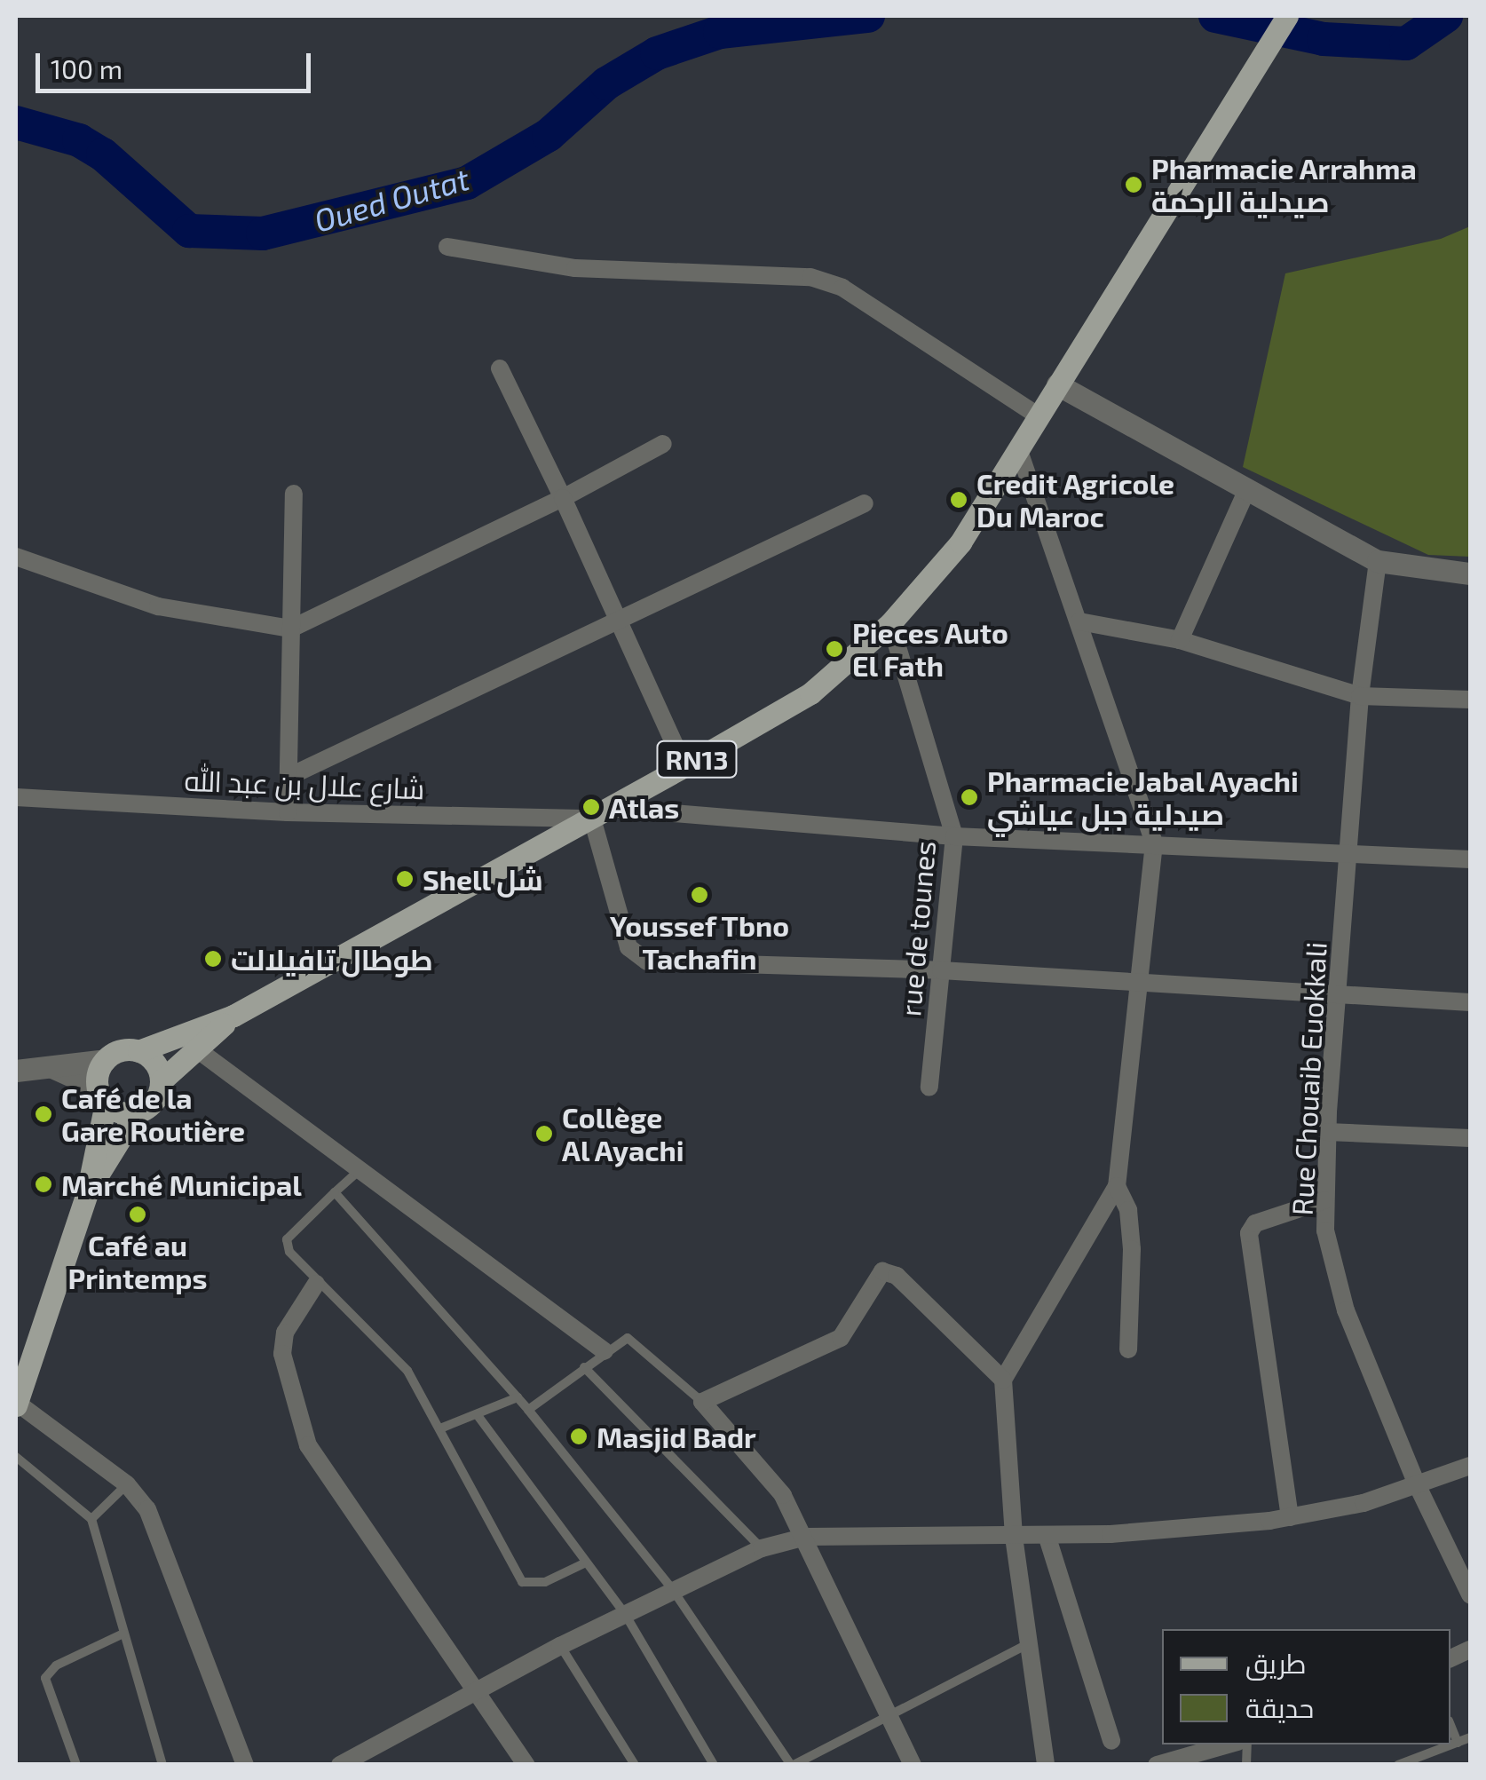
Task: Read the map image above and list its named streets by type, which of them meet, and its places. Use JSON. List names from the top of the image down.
{
  "streets": {
    "main road": ["RN13"],
    "street": ["شارع علال بن عبد الله", "rue de tounes", "Rue Chouaib Euokkali"]
  },
  "crossings": [
    ["RN13", "شارع علال بن عبد الله"],
    ["RN13", "rue de tounes"],
    ["شارع علال بن عبد الله", "rue de tounes"],
    ["شارع علال بن عبد الله", "Rue Chouaib Euokkali"]
  ],
  "water": ["Oued Outat"],
  "places": [
    "Pharmacie Arrahma صيدلية الرحمة",
    "Credit Agricole Du Maroc",
    "Pieces Auto El Fath",
    "Pharmacie Jabal Ayachi صيدلية جبل عياشي",
    "Atlas",
    "Shell شل",
    "Youssef Tbno Tachafin",
    "طوطال تافيلالت",
    "Café de la Gare Routière",
    "Collège Al Ayachi",
    "Marché Municipal",
    "Café au Printemps",
    "Masjid Badr"
  ],
  "legend": ["طريق", "حديقة"],
  "scale_bar": "100 m"
}
